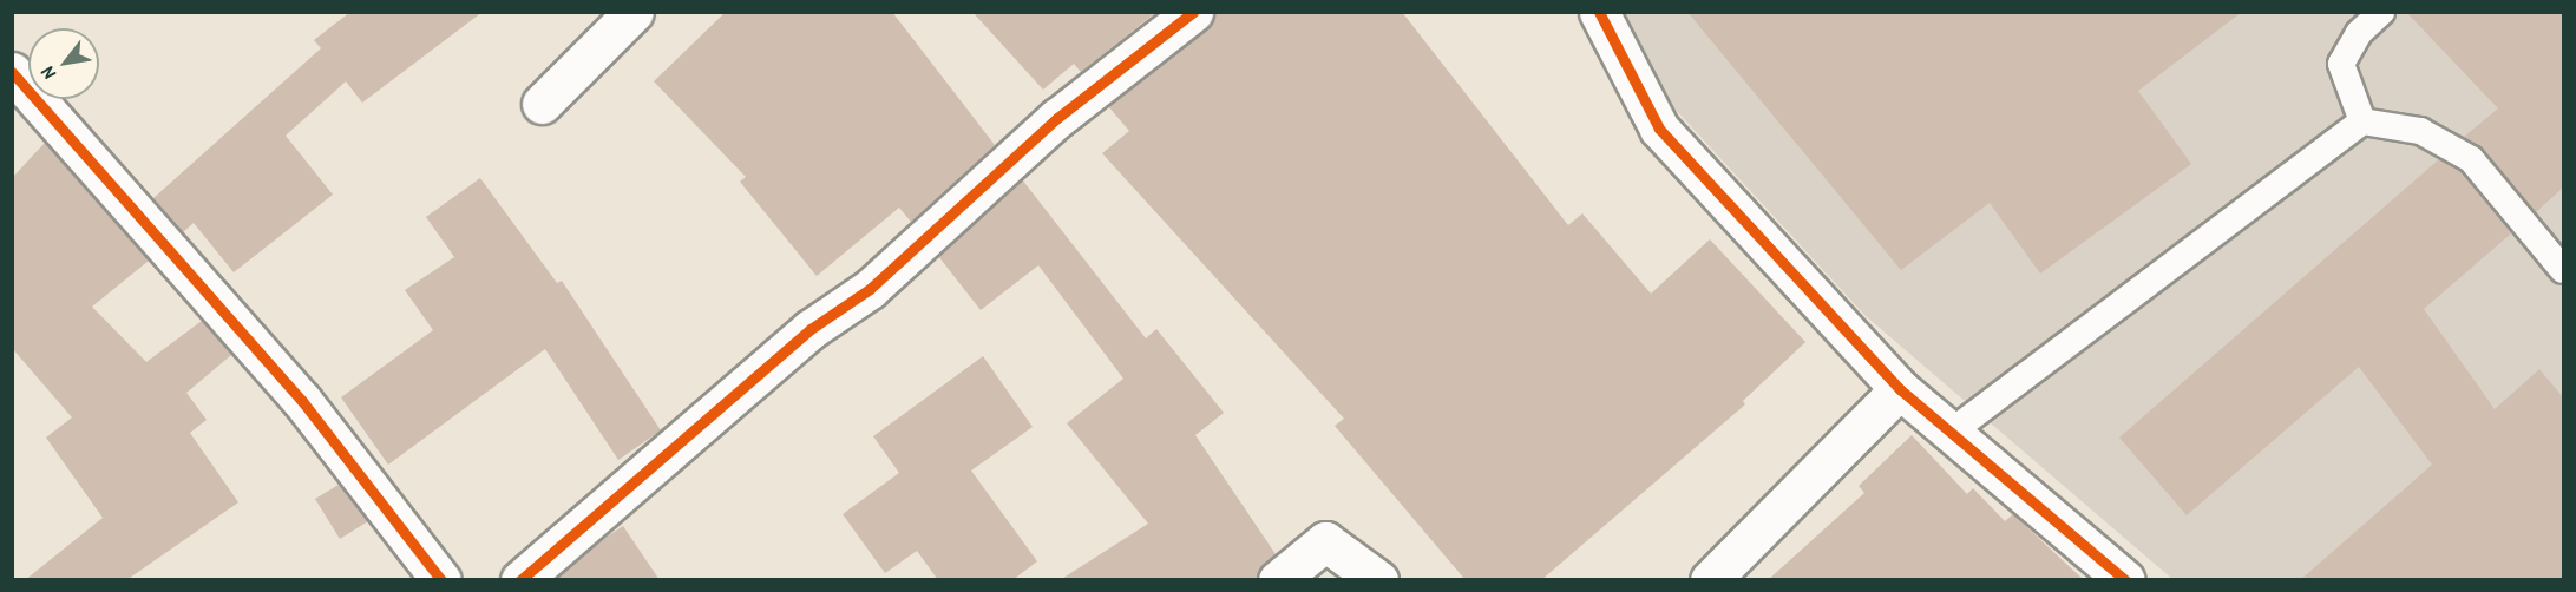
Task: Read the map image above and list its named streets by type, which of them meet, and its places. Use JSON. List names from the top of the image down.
{
  "north": "bottom left"
}
